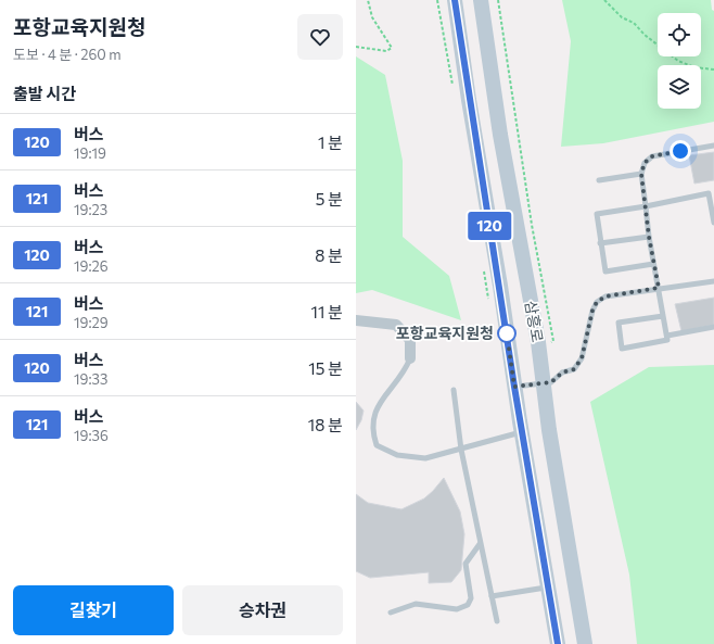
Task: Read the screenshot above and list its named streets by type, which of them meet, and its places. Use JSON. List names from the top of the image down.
{
  "streets": {
    "main road": ["삼흥로"]
  },
  "places": ["포항교육지원청"],
  "lines": ["bus line 120"],
  "page": {
    "heading": [
      ["포항교육지원청", "도보 · 4 분 · 260 m"],
      "출발 시간"
    ],
    "on_map": "120",
    "list": [
      {
        "mark": "120",
        "name": "버스",
        "note": "19:19",
        "value": "1 분"
      },
      {
        "mark": "121",
        "name": "버스",
        "note": "19:23",
        "value": "5 분"
      },
      {
        "mark": "120",
        "name": "버스",
        "note": "19:26",
        "value": "8 분"
      },
      {
        "mark": "121",
        "name": "버스",
        "note": "19:29",
        "value": "11 분"
      },
      {
        "mark": "120",
        "name": "버스",
        "note": "19:33",
        "value": "15 분"
      },
      {
        "mark": "121",
        "name": "버스",
        "note": "19:36",
        "value": "18 분"
      }
    ],
    "buttons": ["길찾기", "승차권"]
  }
}
